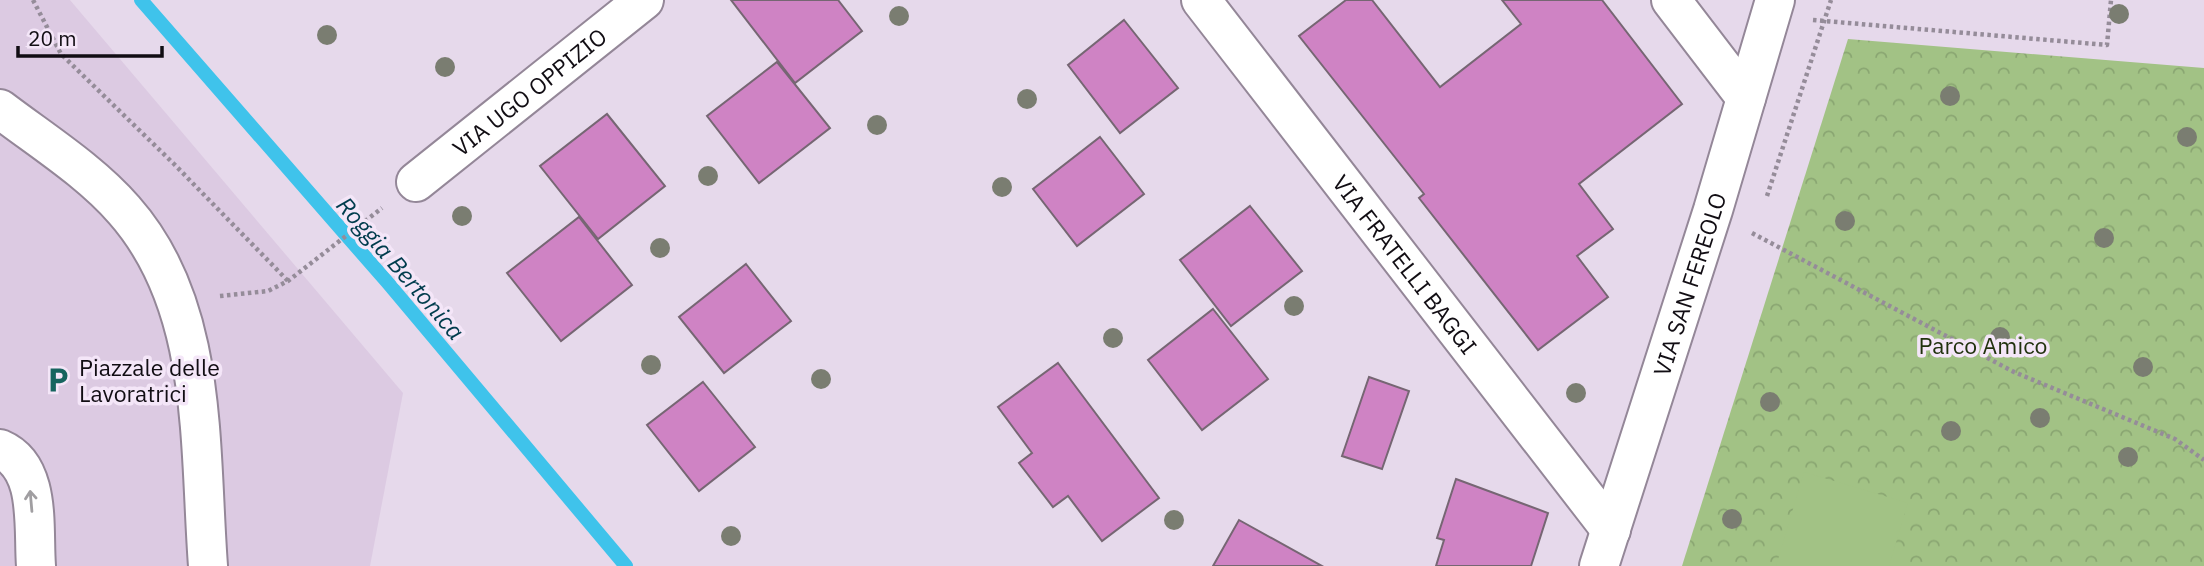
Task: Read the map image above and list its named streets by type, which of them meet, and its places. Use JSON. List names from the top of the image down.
{
  "streets": {
    "street": ["VIA UGO OPPIZIO", "VIA FRATELLI BAGGI", "VIA SAN FEREOLO"]
  },
  "crossings": [
    ["VIA FRATELLI BAGGI", "VIA SAN FEREOLO"]
  ],
  "water": ["Roggia Bertonica"],
  "parks": ["Parco Amico"],
  "places": {
    "parking": ["Piazzale delle Lavoratrici"]
  },
  "scale_bar": "20 m"
}
